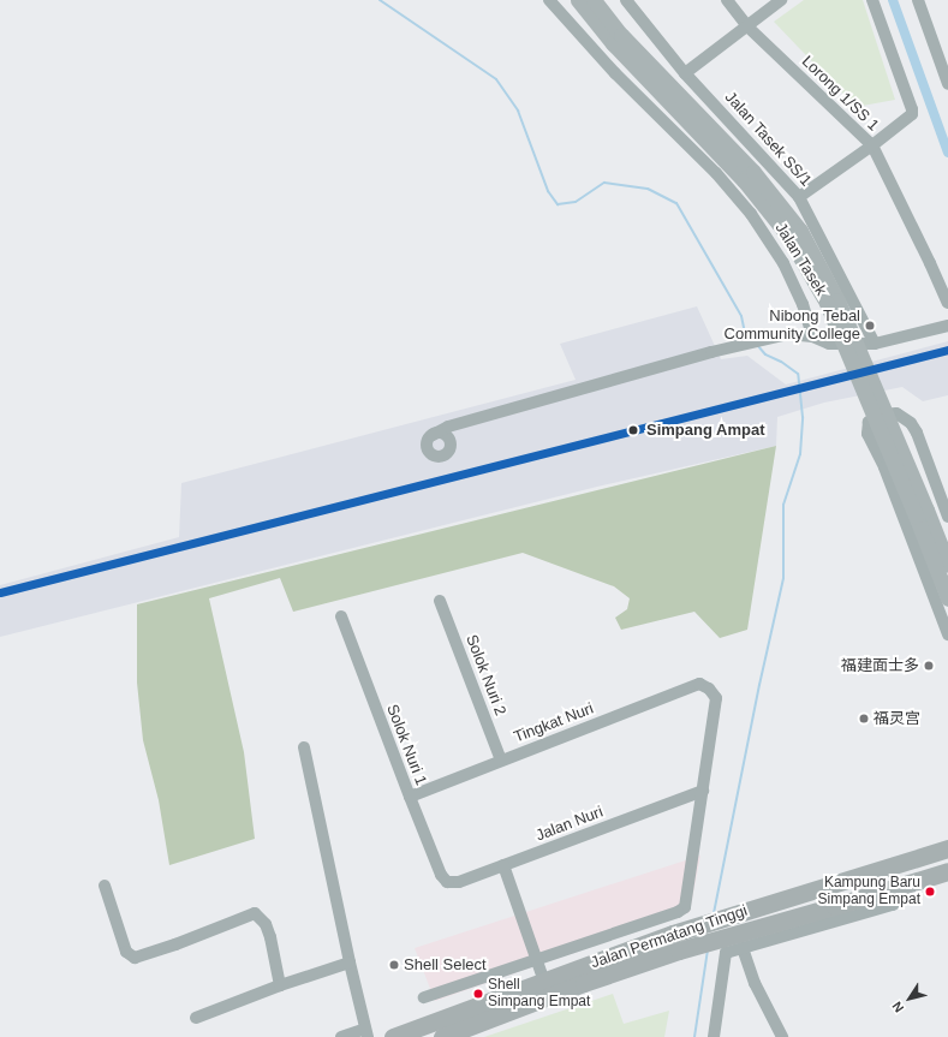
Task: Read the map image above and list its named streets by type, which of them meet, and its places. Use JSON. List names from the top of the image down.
{
  "streets": {
    "highway": ["Jalan Permatang Tinggi"],
    "main road": ["Jalan Tasek"],
    "street": [
      "Lorong 1/SS 1",
      "Jalan Tasek SS/1",
      "Solok Nuri 2",
      "Tingkat Nuri",
      "Solok Nuri 1",
      "Jalan Nuri"
    ]
  },
  "crossings": [
    ["Solok Nuri 2", "Tingkat Nuri"],
    ["Tingkat Nuri", "Solok Nuri 1"],
    ["Tingkat Nuri", "Jalan Nuri"],
    ["Tingkat Nuri", "Jalan Permatang Tinggi"],
    ["Solok Nuri 1", "Jalan Nuri"],
    ["Jalan Nuri", "Jalan Permatang Tinggi"]
  ],
  "places": [
    "Nibong Tebal Community College",
    "Simpang Ampat",
    "福建面士多",
    "福灵宫",
    "Kampung Baru Simpang Empat",
    "Shell Select",
    "Shell Simpang Empat"
  ],
  "lines": ["rail line 1"],
  "north": "bottom left"
}
